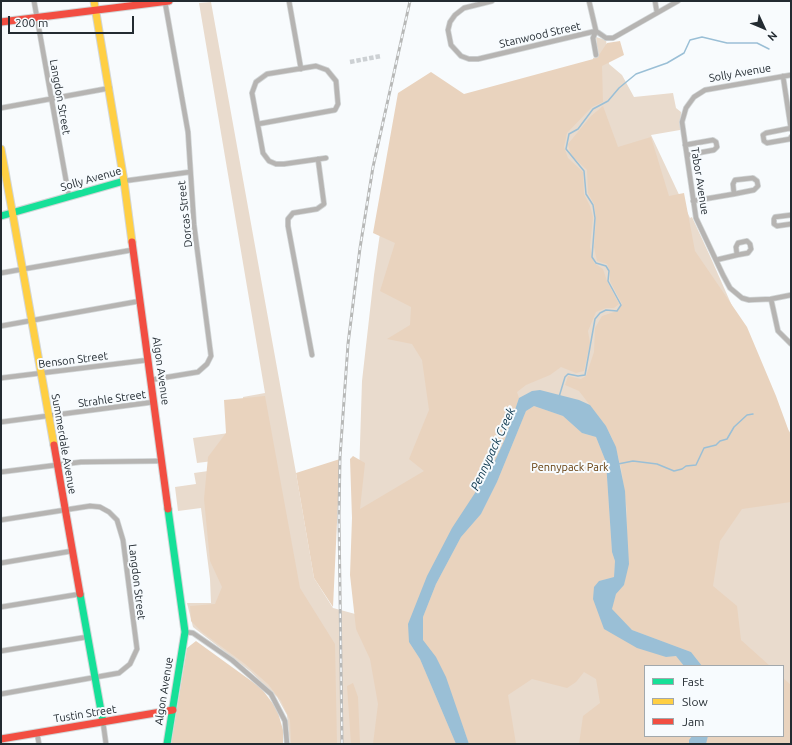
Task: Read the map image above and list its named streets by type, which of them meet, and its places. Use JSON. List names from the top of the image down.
{
  "streets": {
    "street": [
      "Stanwood Street",
      "Solly Avenue",
      "Langdon Street",
      "Tabor Avenue",
      "Dorcas Street",
      "Benson Street",
      "Algon Avenue",
      "Strahle Street",
      "Summerdale Avenue",
      "Tustin Street"
    ]
  },
  "crossings": [
    ["Solly Avenue", "Langdon Street"],
    ["Solly Avenue", "Tabor Avenue"],
    ["Solly Avenue", "Dorcas Street"],
    ["Solly Avenue", "Algon Avenue"],
    ["Solly Avenue", "Summerdale Avenue"],
    ["Langdon Street", "Summerdale Avenue"],
    ["Dorcas Street", "Algon Avenue"],
    ["Benson Street", "Algon Avenue"],
    ["Benson Street", "Summerdale Avenue"],
    ["Algon Avenue", "Strahle Street"],
    ["Algon Avenue", "Tustin Street"],
    ["Strahle Street", "Summerdale Avenue"],
    ["Summerdale Avenue", "Tustin Street"]
  ],
  "water": ["Pennypack Creek"],
  "parks": ["Pennypack Park"],
  "legend": ["Fast", "Slow", "Jam"],
  "scale_bar": "200 m",
  "north": "bottom right"
}
